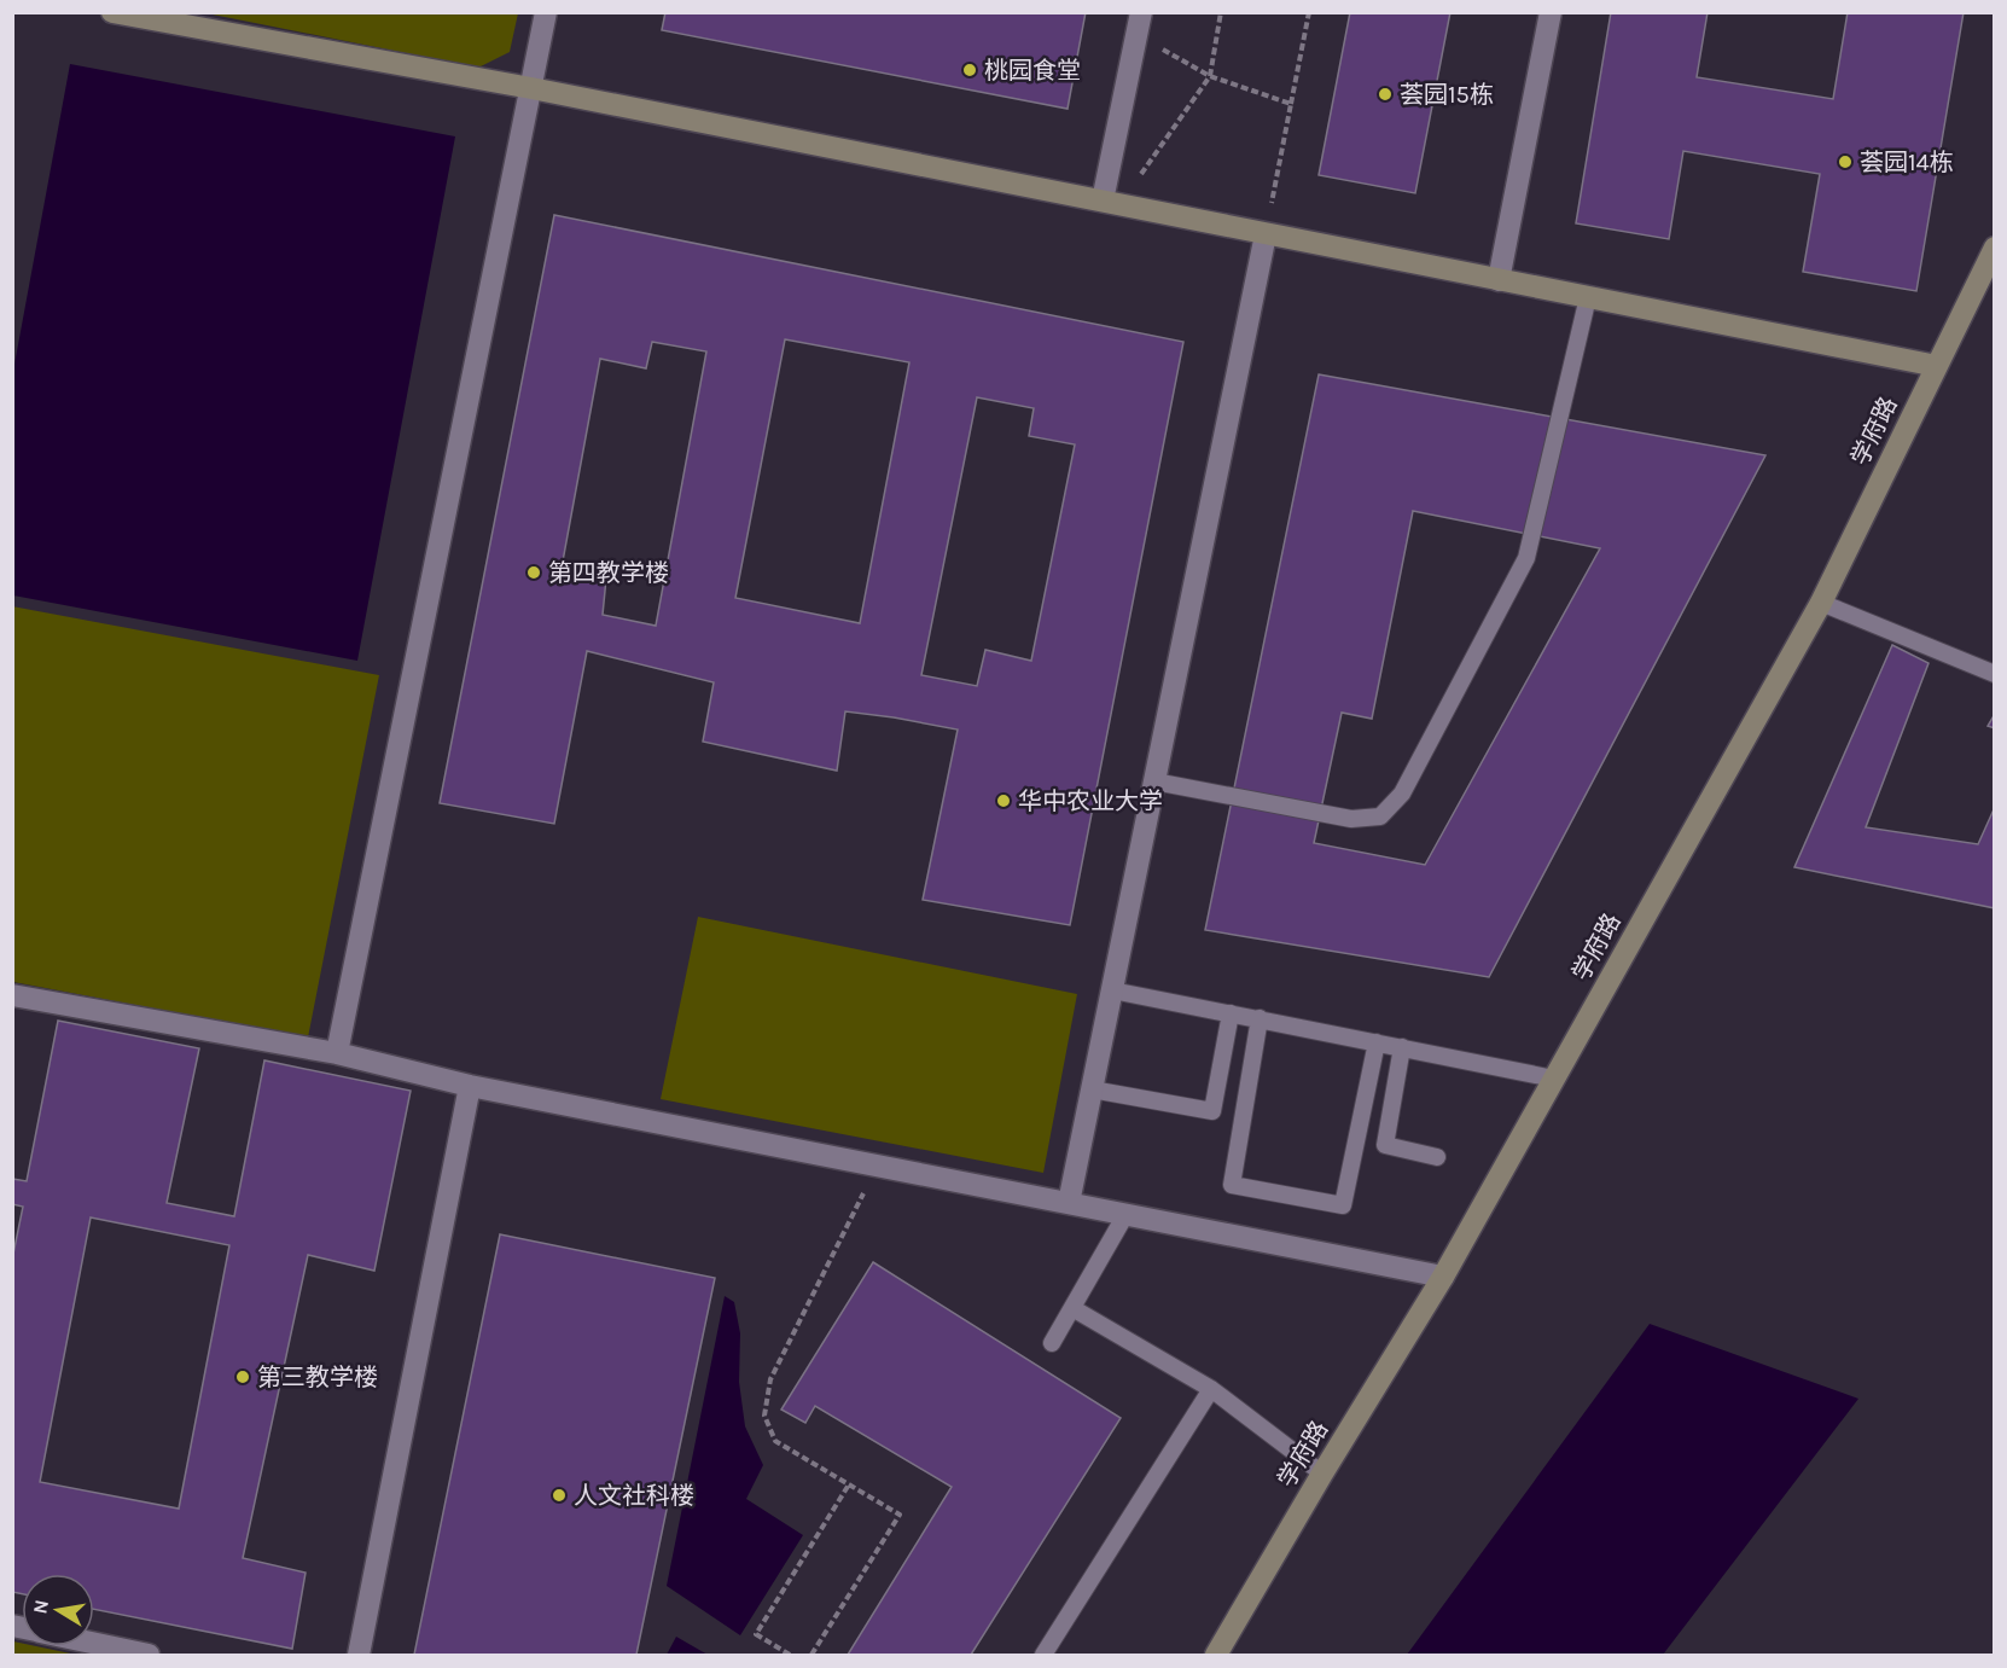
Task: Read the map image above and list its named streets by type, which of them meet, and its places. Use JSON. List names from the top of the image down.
{
  "streets": {
    "street": ["学府路"]
  },
  "places": [
    "桃园食堂",
    "荟园15栋",
    "荟园14栋",
    "第四教学楼",
    "华中农业大学",
    "第三教学楼",
    "人文社科楼"
  ],
  "north": "left"
}
